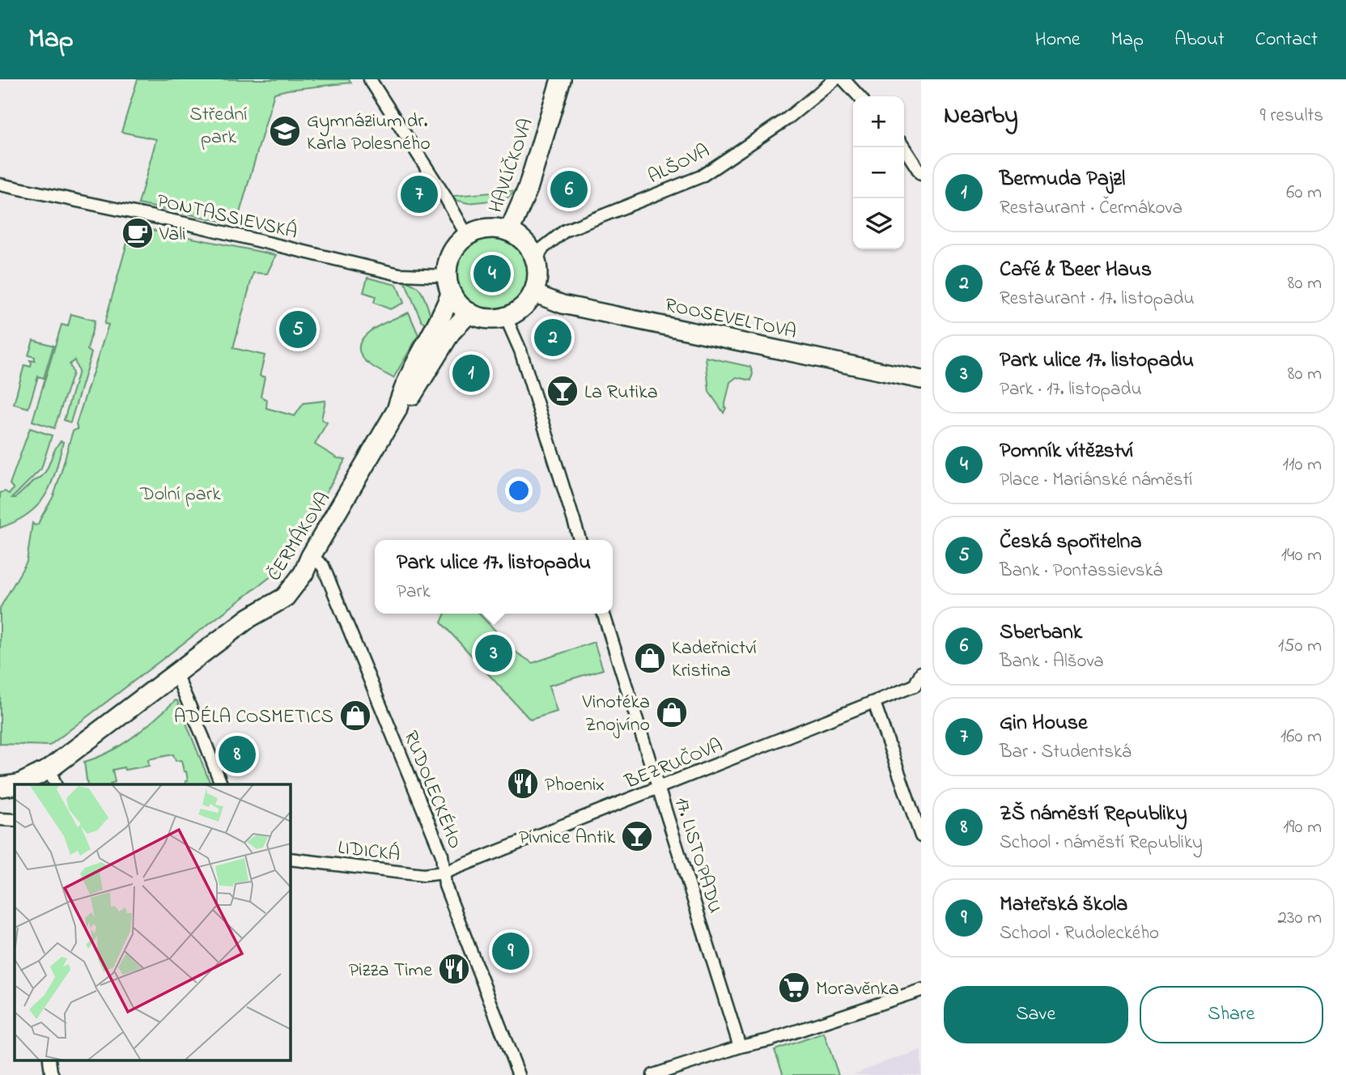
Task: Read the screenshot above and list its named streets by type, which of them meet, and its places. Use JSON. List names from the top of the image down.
{
  "streets": {
    "main road": ["HAVLÍČKOVA", "ROOSEVELTOVA", "ČERMÁKOVA"],
    "street": [
      "ALŠOVA",
      "PONTASSIEVSKÁ",
      "BEZRUČOVA",
      "RUDOLECKÉHO",
      "LIDICKÁ",
      "17. LISTOPADU"
    ]
  },
  "crossings": [
    ["ALŠOVA", "HAVLÍČKOVA"],
    ["ALŠOVA", "PONTASSIEVSKÁ"],
    ["ALŠOVA", "ROOSEVELTOVA"],
    ["ALŠOVA", "ČERMÁKOVA"],
    ["HAVLÍČKOVA", "PONTASSIEVSKÁ"],
    ["HAVLÍČKOVA", "ROOSEVELTOVA"],
    ["HAVLÍČKOVA", "ČERMÁKOVA"],
    ["PONTASSIEVSKÁ", "ROOSEVELTOVA"],
    ["PONTASSIEVSKÁ", "ČERMÁKOVA"],
    ["ROOSEVELTOVA", "ČERMÁKOVA"],
    ["ČERMÁKOVA", "RUDOLECKÉHO"],
    ["BEZRUČOVA", "RUDOLECKÉHO"],
    ["BEZRUČOVA", "LIDICKÁ"],
    ["BEZRUČOVA", "17. LISTOPADU"],
    ["RUDOLECKÉHO", "LIDICKÁ"]
  ],
  "parks": ["Střední park", "Dolní park"],
  "places": {
    "school or university": ["Gymnázium dr. Karla Polesného"],
    "cafe": ["Vali"],
    "bar": ["La Rutika", "Pivnice Antik"],
    "shop": ["Kadeřnictví Kristina", "Vinotéka Znojvíno", "ADÉLA COSMETICS"],
    "restaurant": ["Phoenix", "Pizza Time"],
    "supermarket": ["Moravěnka"]
  },
  "page": {
    "header": "Map",
    "nav": [
      "Home",
      "Map",
      "About",
      "Contact"
    ],
    "heading": ["Nearby", "9 results"],
    "map_buttons": ["+", "−"],
    "list": [
      {
        "mark": "1",
        "name": "Bermuda Pajzl",
        "note": "Restaurant · Čermákova",
        "value": "60 m"
      },
      {
        "mark": "2",
        "name": "Café & Beer Haus",
        "note": "Restaurant · 17. listopadu",
        "value": "80 m"
      },
      {
        "mark": "3",
        "name": "Park ulice 17. listopadu",
        "note": "Park · 17. listopadu",
        "value": "80 m"
      },
      {
        "mark": "4",
        "name": "Pomník vítězství",
        "note": "Place · Mariánské náměstí",
        "value": "110 m"
      },
      {
        "mark": "5",
        "name": "Česká spořitelna",
        "note": "Bank · Pontassievská",
        "value": "140 m"
      },
      {
        "mark": "6",
        "name": "Sberbank",
        "note": "Bank · Alšova",
        "value": "150 m"
      },
      {
        "mark": "7",
        "name": "Gin House",
        "note": "Bar · Studentská",
        "value": "160 m"
      },
      {
        "mark": "8",
        "name": "ZŠ náměstí Republiky",
        "note": "School · náměstí Republiky",
        "value": "190 m"
      },
      {
        "mark": "9",
        "name": "Mateřská škola",
        "note": "School · Rudoleckého",
        "value": "230 m"
      }
    ],
    "pins": [
      "6",
      "7",
      "4",
      "5",
      "2",
      "1",
      "3",
      "8",
      "9"
    ],
    "popup": ["Park ulice 17. listopadu", "Park"],
    "buttons": ["Save", "Share"]
  }
}
